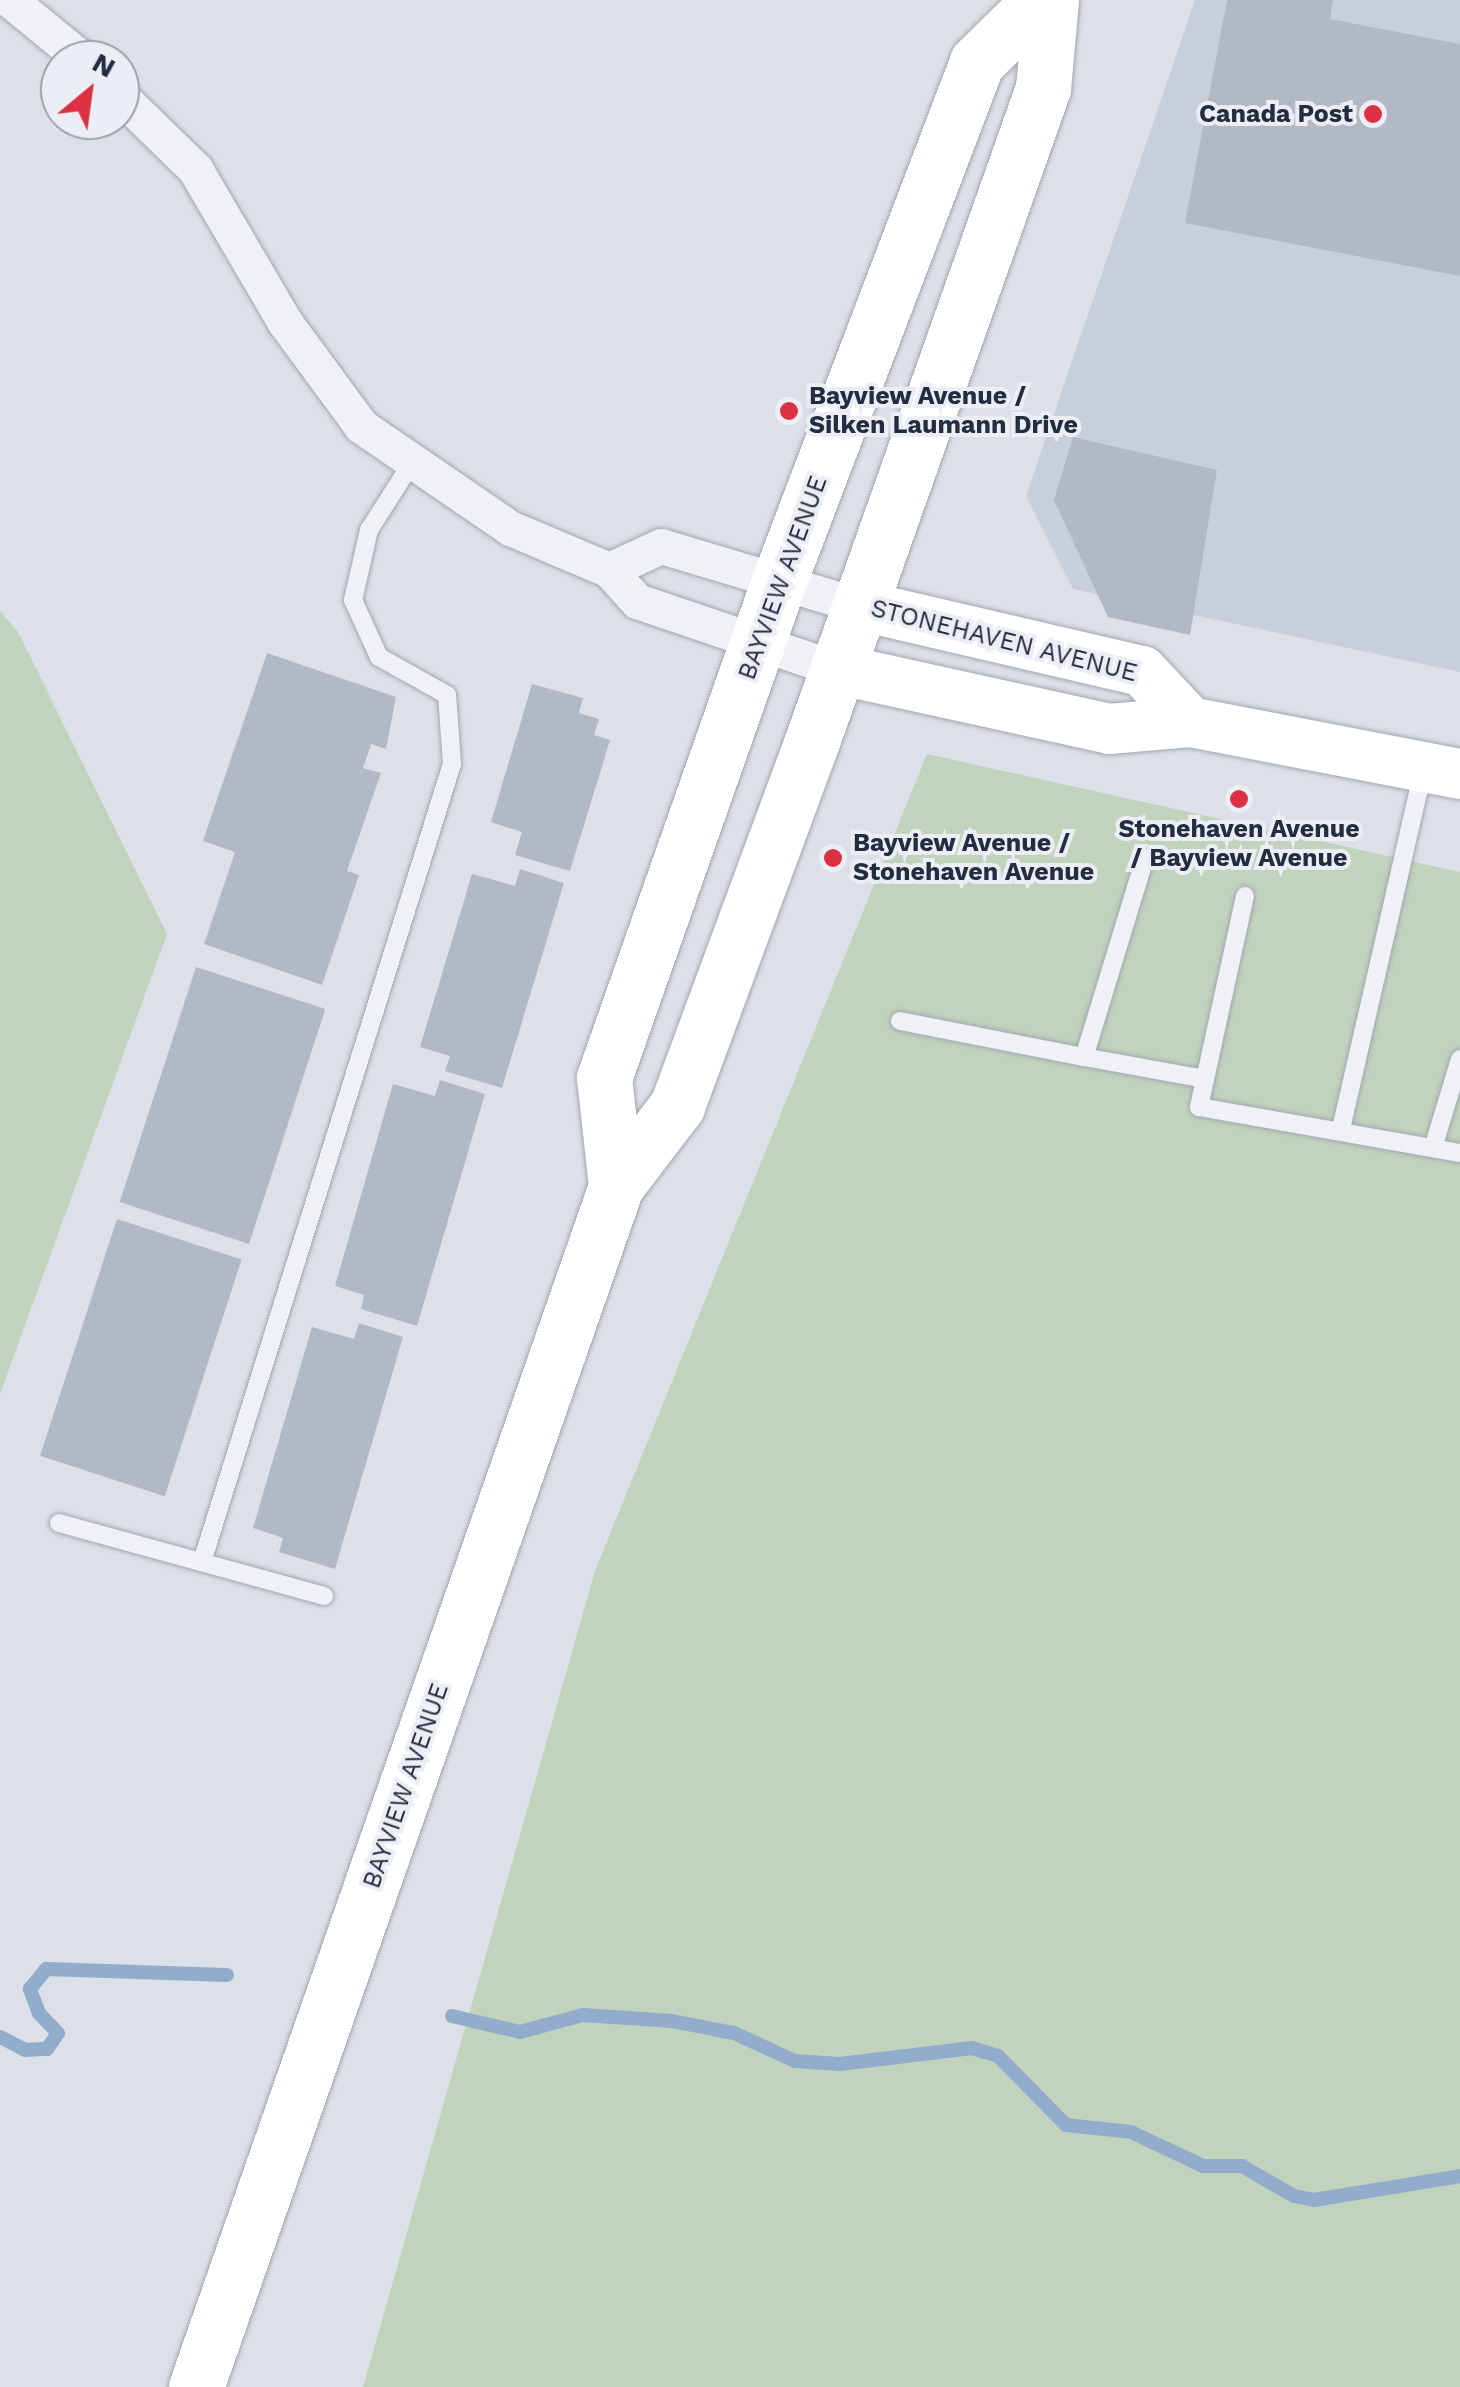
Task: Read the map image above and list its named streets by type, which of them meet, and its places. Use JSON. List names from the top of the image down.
{
  "streets": {
    "main road": ["BAYVIEW AVENUE"],
    "street": ["STONEHAVEN AVENUE"]
  },
  "crossings": [
    ["BAYVIEW AVENUE", "STONEHAVEN AVENUE"]
  ],
  "places": [
    "Canada Post",
    "Bayview Avenue / Silken Laumann Drive",
    "Stonehaven Avenue / Bayview Avenue",
    "Bayview Avenue / Stonehaven Avenue"
  ],
  "north": "top right"
}
